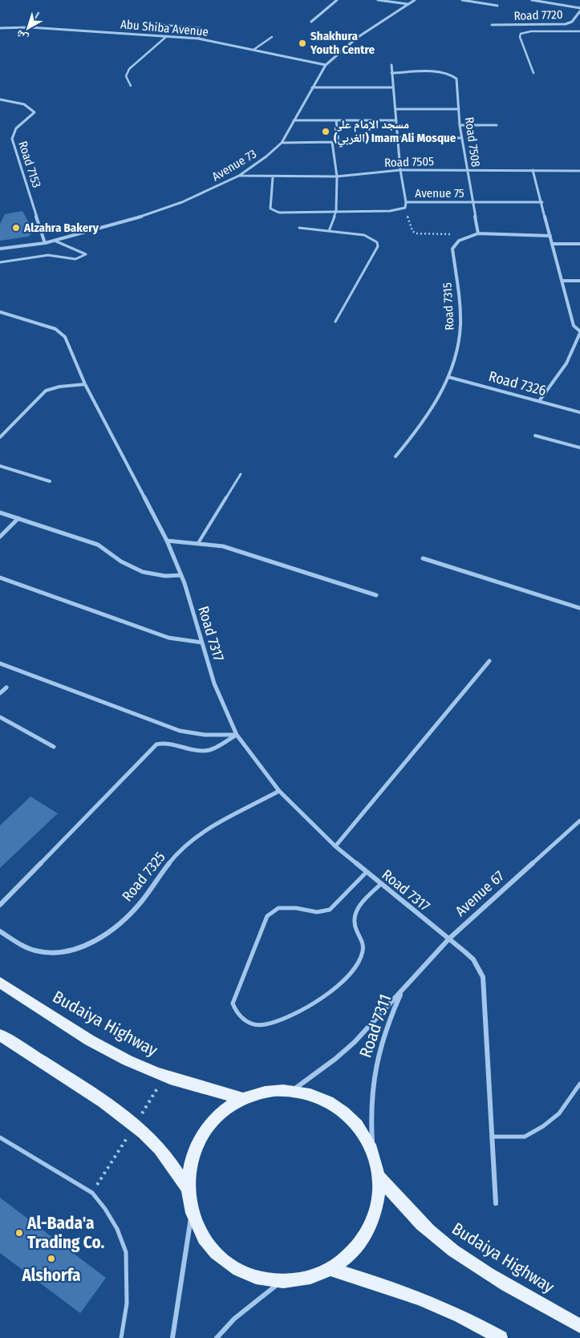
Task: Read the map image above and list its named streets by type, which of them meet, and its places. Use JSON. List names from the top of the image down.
{
  "streets": {
    "main road": ["Budaiya Highway"],
    "street": [
      "Road 7720",
      "Abu Shiba Avenue",
      "Road 7508",
      "Road 7505",
      "Road 7153",
      "Avenue 73",
      "Avenue 75",
      "Road 7315",
      "Road 7326",
      "Road 7317",
      "Road 7325",
      "Avenue 67",
      "Road 7311"
    ]
  },
  "crossings": [
    ["Abu Shiba Avenue", "Avenue 73"],
    ["Road 7508", "Road 7505"],
    ["Road 7508", "Avenue 75"],
    ["Road 7505", "Avenue 73"],
    ["Road 7505", "Avenue 75"],
    ["Road 7153", "Avenue 73"],
    ["Road 7315", "Road 7326"],
    ["Road 7317", "Road 7325"],
    ["Road 7317", "Avenue 67"],
    ["Avenue 67", "Road 7311"]
  ],
  "places": [
    "Shakhura Youth Centre",
    "مسجد الإمام علي (الغربي) Imam Ali Mosque",
    "Alzahra Bakery",
    "Al-Bada'a Trading Co.",
    "Alshorfa"
  ],
  "north": "bottom left"
}
